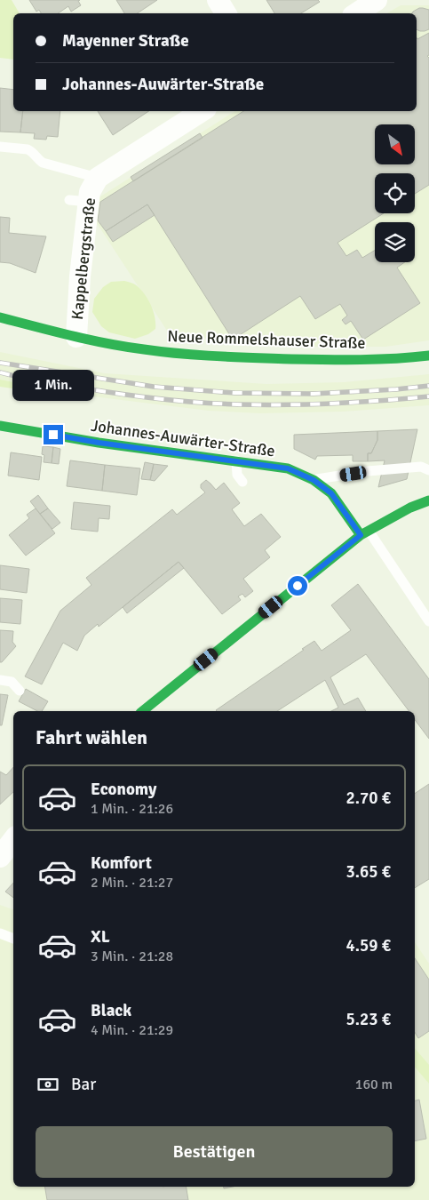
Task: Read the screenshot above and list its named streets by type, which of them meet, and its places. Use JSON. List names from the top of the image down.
{
  "streets": {
    "street": ["Kappelbergstraße", "Neue Rommelshauser Straße", "Johannes-Auwärter-Straße"]
  },
  "crossings": [
    ["Kappelbergstraße", "Neue Rommelshauser Straße"]
  ],
  "north": "bottom right",
  "page": {
    "banner": ["Mayenner Straße", "Johannes-Auwärter-Straße"],
    "bubble": "1 Min.",
    "heading": "Fahrt wählen",
    "list": [
      {
        "name": "Economy",
        "note": "1 Min. · 21:26",
        "value": "2.70 €"
      },
      {
        "name": "Komfort",
        "note": "2 Min. · 21:27",
        "value": "3.65 €"
      },
      {
        "name": "XL",
        "note": "3 Min. · 21:28",
        "value": "4.59 €"
      },
      {
        "name": "Black",
        "note": "4 Min. · 21:29",
        "value": "5.23 €"
      }
    ],
    "pay": ["Bar", "160 m"],
    "buttons": "Bestätigen"
  }
}
